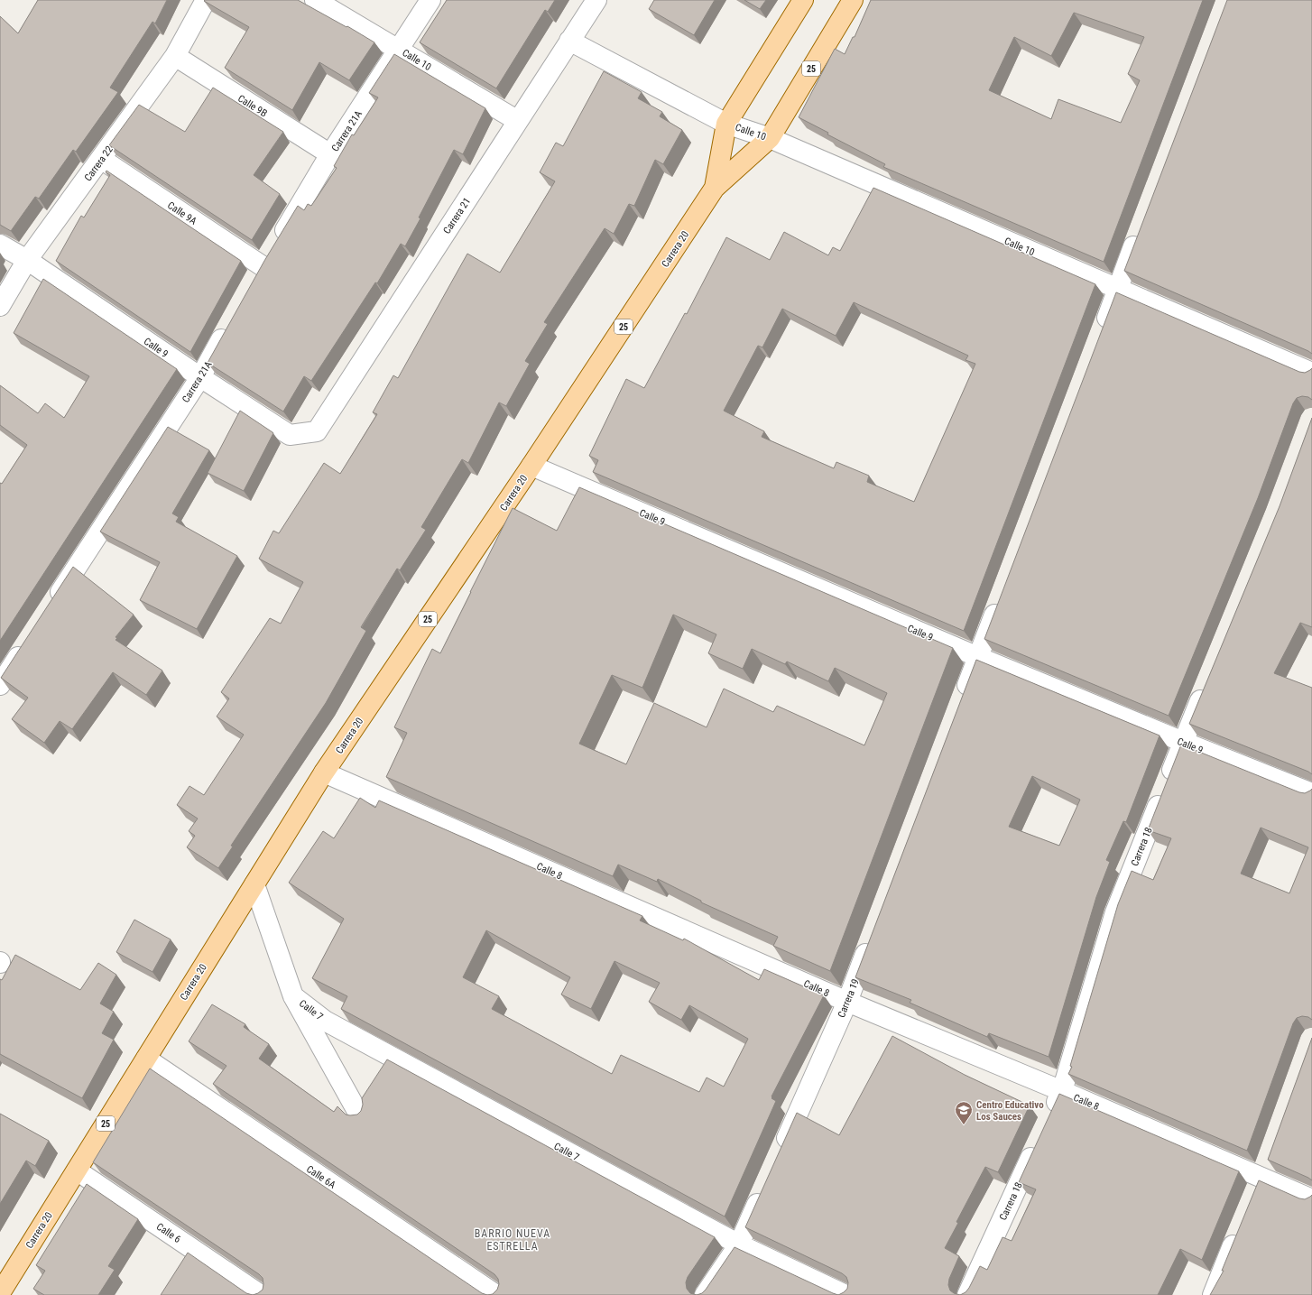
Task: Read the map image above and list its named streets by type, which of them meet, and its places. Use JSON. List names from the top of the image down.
{
  "streets": {
    "main road": ["25", "Carrera 20"],
    "street": [
      "Calle 10",
      "Calle 9B",
      "Carrera 21A",
      "Carrera 22",
      "Calle 9A",
      "Carrera 21",
      "Calle 9",
      "Carrera 18",
      "Calle 8",
      "Carrera 19",
      "Calle 7",
      "Calle 6A",
      "Calle 6"
    ]
  },
  "crossings": [
    ["Calle 10", "Carrera 21A"],
    ["Calle 10", "Carrera 21"],
    ["Calle 10", "Carrera 20"],
    ["Calle 9B", "Carrera 21A"],
    ["Calle 9B", "Carrera 22"],
    ["Carrera 21A", "Calle 9A"],
    ["Carrera 21A", "Calle 9"],
    ["Carrera 22", "Calle 9A"],
    ["Carrera 22", "Calle 9"],
    ["Carrera 21", "Calle 9"],
    ["Carrera 20", "Calle 9"],
    ["Carrera 20", "Calle 8"],
    ["Carrera 20", "Calle 6A"],
    ["Carrera 20", "Calle 6"],
    ["Calle 9", "Carrera 18"],
    ["Carrera 18", "Calle 8"],
    ["Calle 8", "Carrera 19"]
  ],
  "districts": ["BARRIO NUEVA ESTRELLA"],
  "places": {
    "school or university": ["Centro Educativo Los Sauces"]
  }
}
